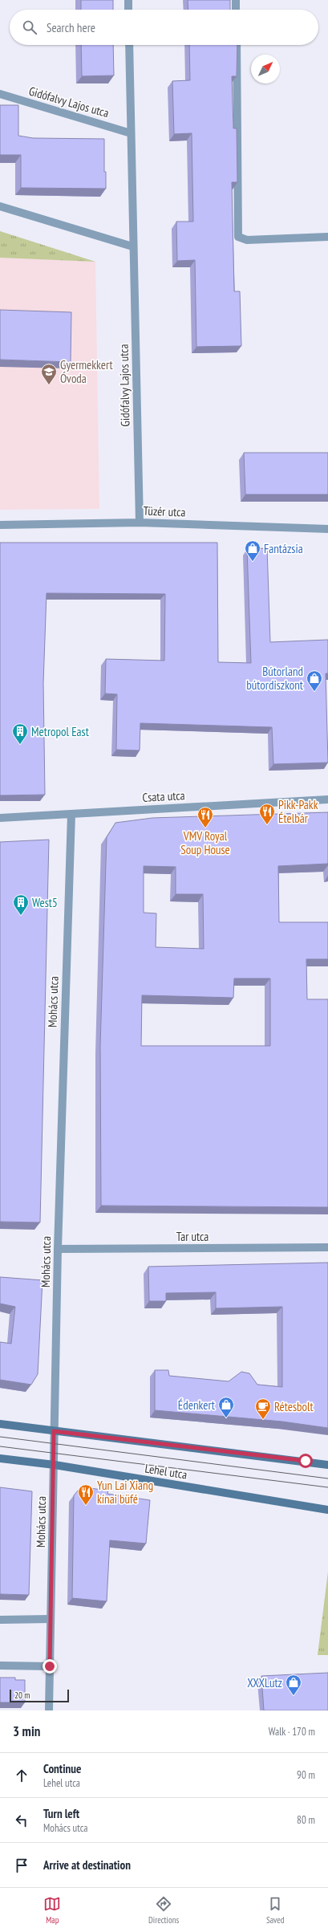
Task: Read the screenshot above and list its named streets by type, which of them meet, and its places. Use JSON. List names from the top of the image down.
{
  "streets": {
    "main road": ["Lehel utca"],
    "street": [
      "Gidófalvy Lajos utca",
      "Tüzér utca",
      "Csata utca",
      "Mohács utca",
      "Tar utca"
    ]
  },
  "crossings": [
    ["Gidófalvy Lajos utca", "Tüzér utca"],
    ["Csata utca", "Mohács utca"],
    ["Mohács utca", "Tar utca"],
    ["Mohács utca", "Lehel utca"]
  ],
  "places": {
    "school or university": ["Gyermekkert Óvoda"],
    "shop": [
      "Fantázsia",
      "Bútorland bútordiszkont",
      "Édenkert",
      "XXXLutz"
    ],
    "building": ["Metropol East", "West5"],
    "restaurant": ["Pikk-Pakk Ételbár", "VMV Royal Soup House", "Yun Lai Xiang kínai büfé"],
    "cafe": ["Rétesbolt"]
  },
  "scale_bar": "20 m",
  "north": "top right",
  "page": {
    "search": "Search here",
    "scale": "20 m",
    "heading": ["3 min", "Walk · 170 m"],
    "list": [
      ["Continue", "Lehel utca", "90 m"],
      ["Turn left", "Mohács utca", "80 m"],
      "Arrive at destination"
    ],
    "nav": ["Map", "Directions", "Saved"]
  }
}
